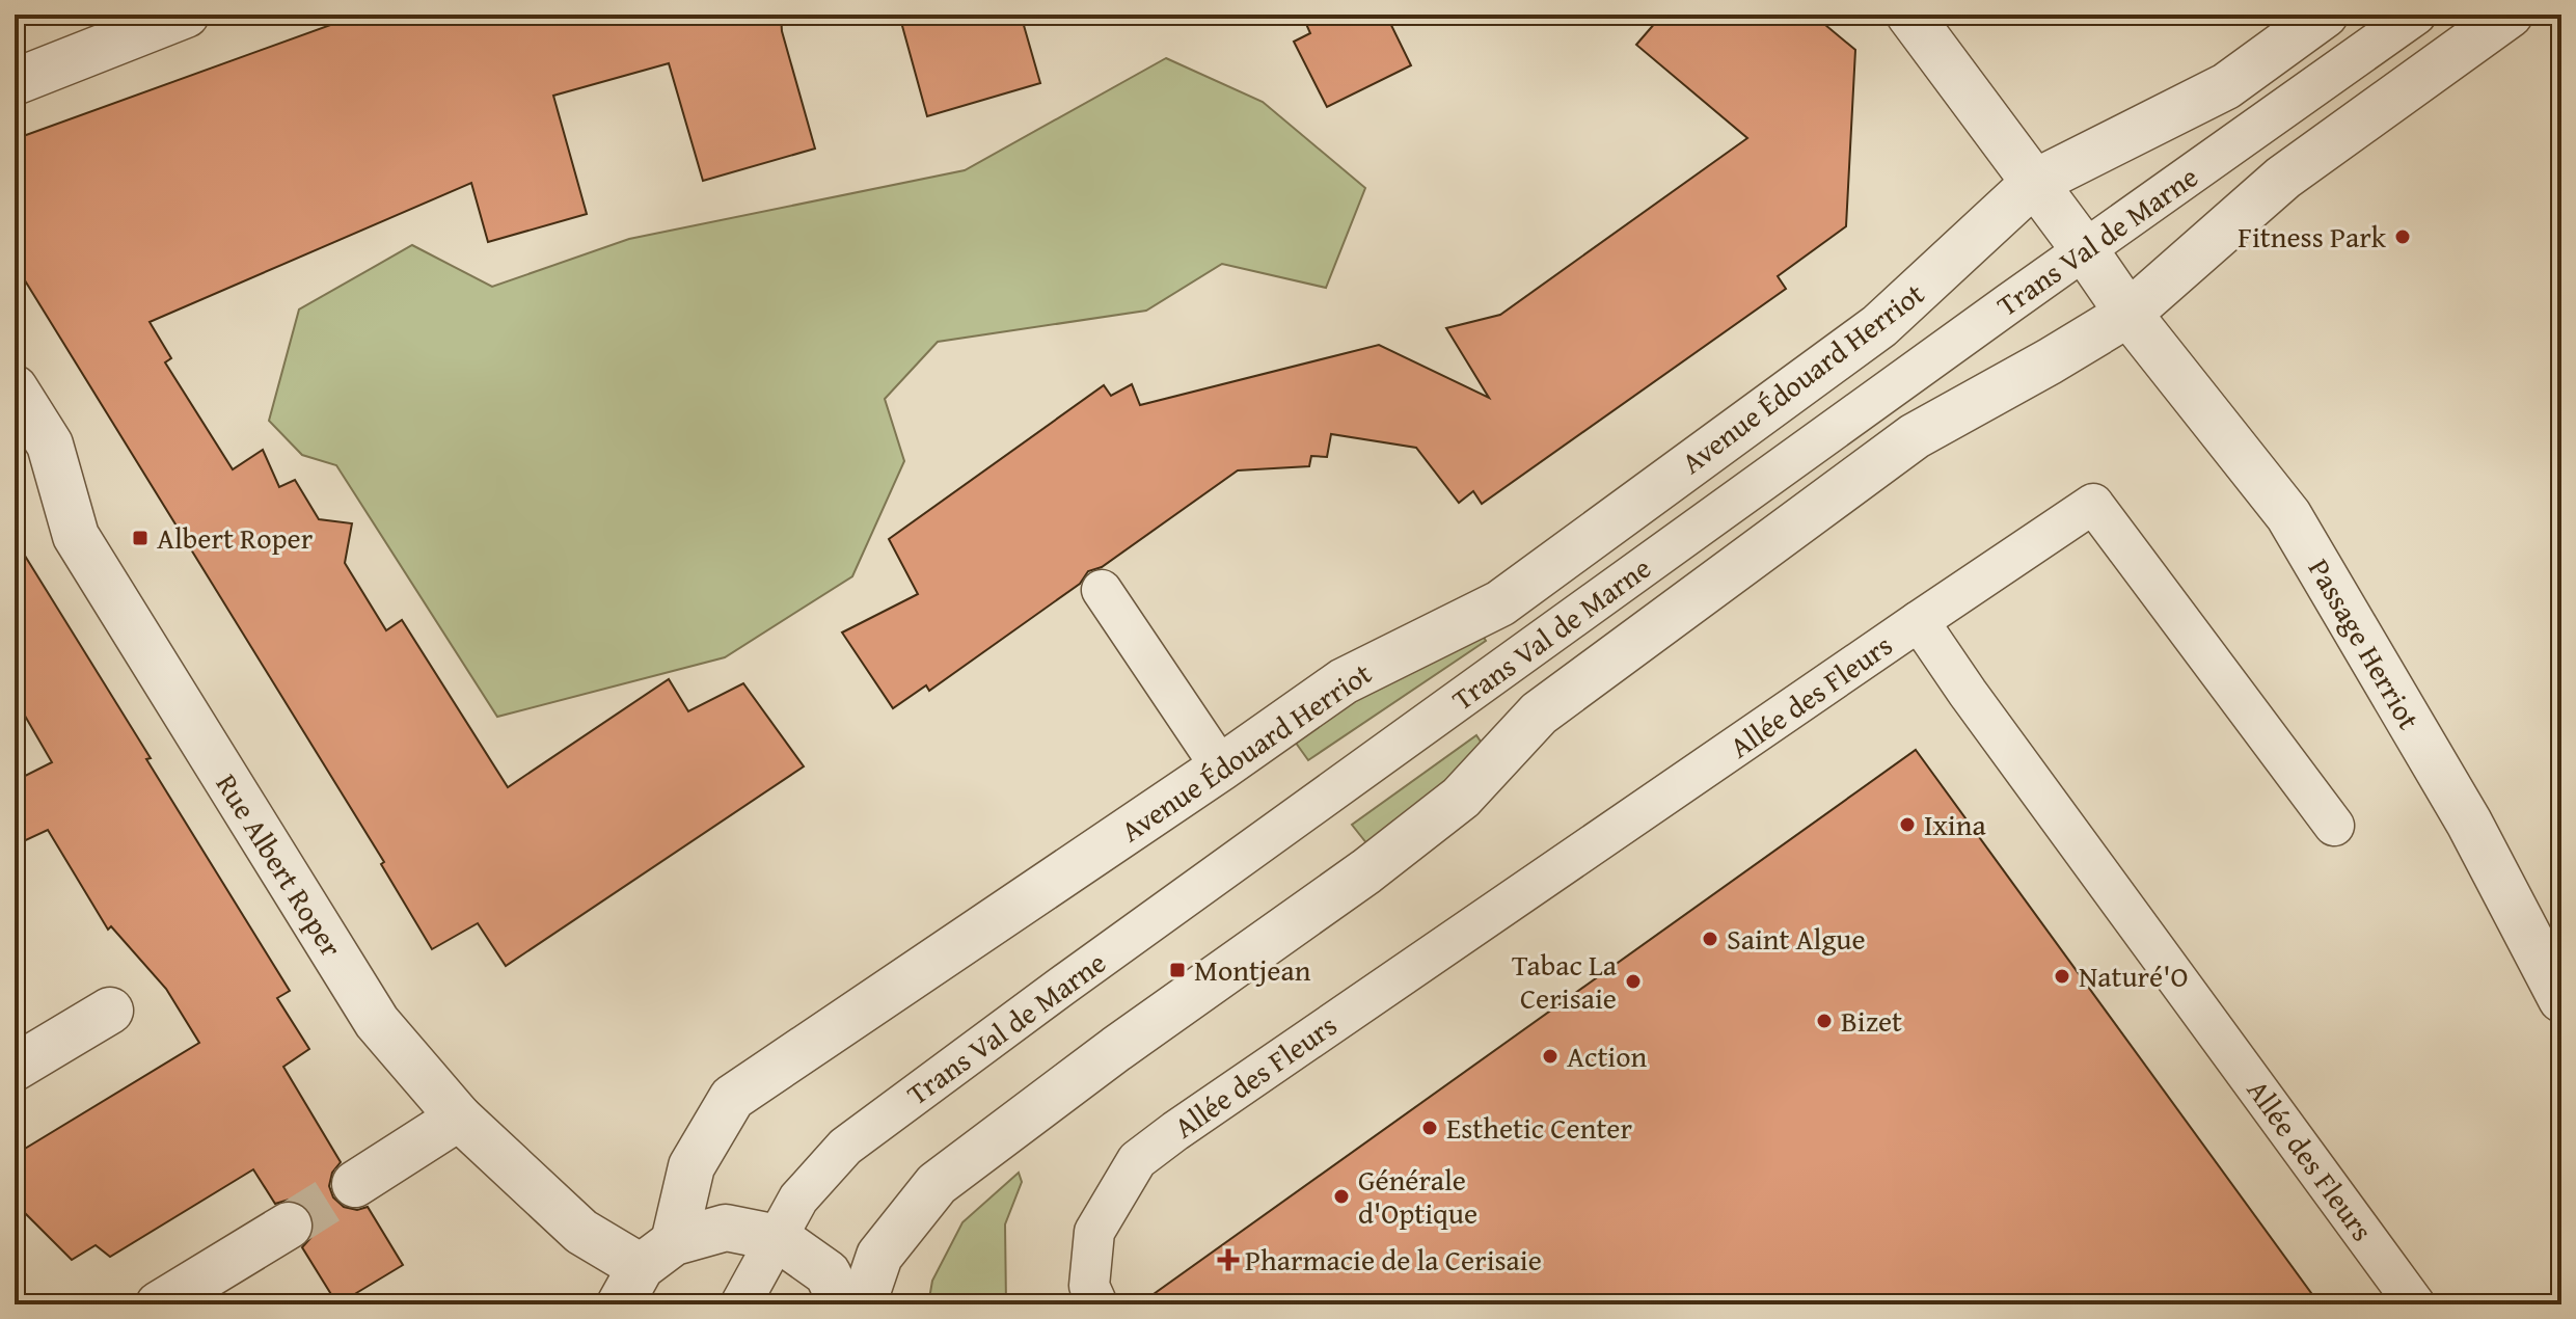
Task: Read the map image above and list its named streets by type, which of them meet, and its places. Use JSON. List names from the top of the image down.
{
  "streets": {
    "street": ["Avenue Édouard Herriot", "Passage Herriot", "Rue Albert Roper"],
    "lane": ["Trans Val de Marne", "Allée des Fleurs"]
  },
  "crossings": [
    ["Avenue Édouard Herriot", "Rue Albert Roper"]
  ],
  "places": {
    "other": [
      "Fitness Park",
      "Ixina",
      "Saint Algue",
      "Naturé'O",
      "Tabac La Cerisaie",
      "Bizet",
      "Action",
      "Esthetic Center",
      "Générale d'Optique"
    ],
    "transit": ["Albert Roper", "Montjean"],
    "health": ["Pharmacie de la Cerisaie"]
  }
}
